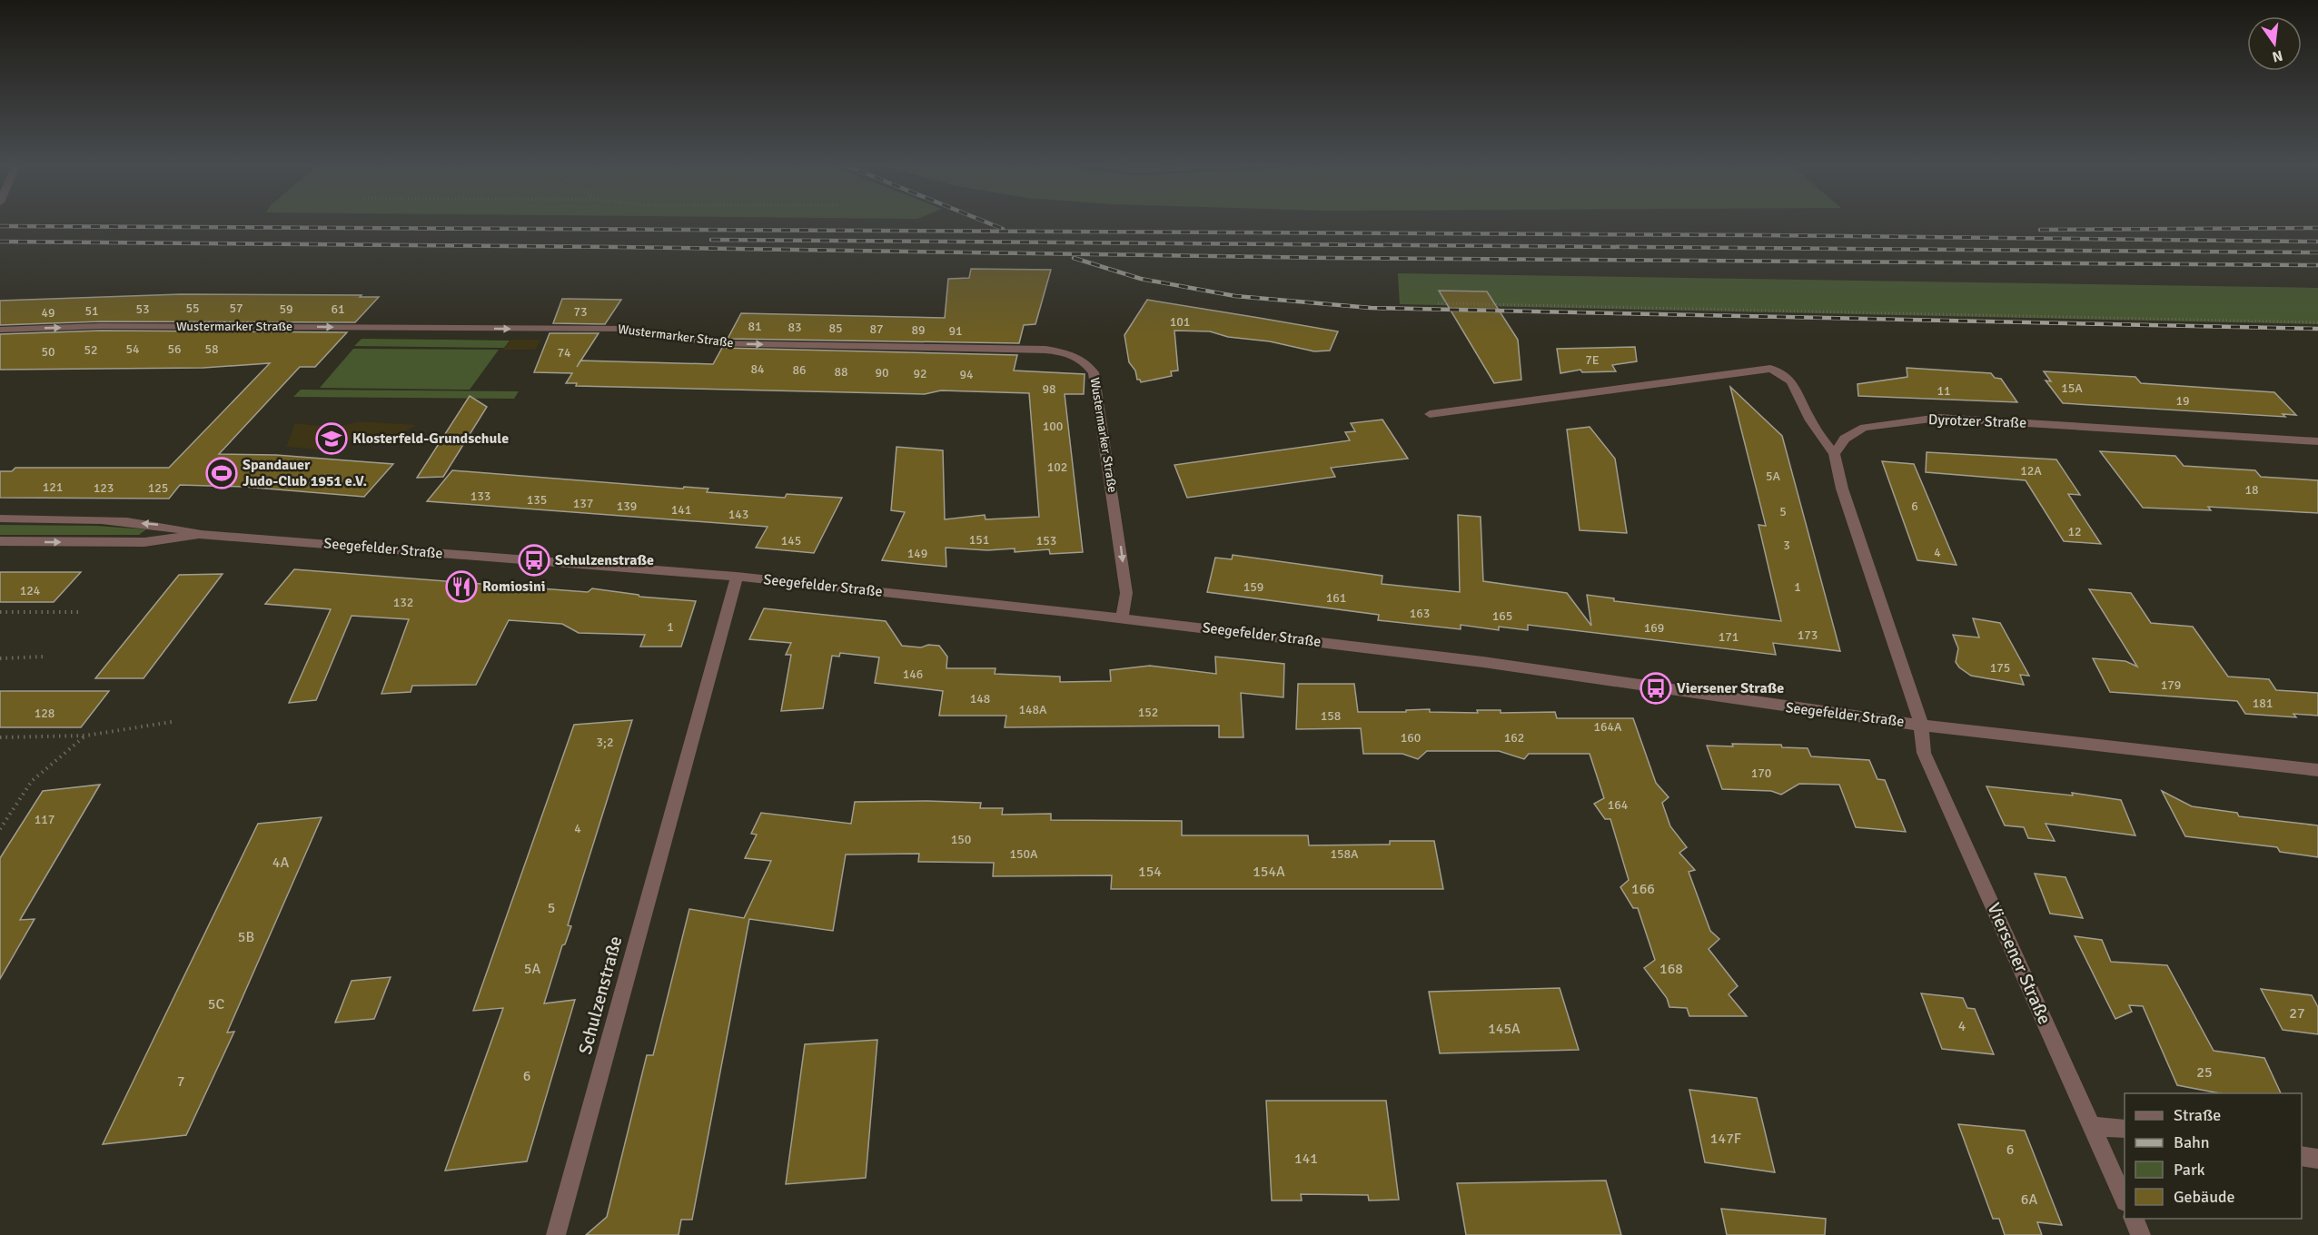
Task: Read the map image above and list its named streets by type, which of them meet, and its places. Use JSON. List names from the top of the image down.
{
  "streets": {
    "street": [
      "Wustermarker Straße",
      "Dyrotzer Straße",
      "Seegefelder Straße",
      "Viersener Straße",
      "Schulzenstraße"
    ]
  },
  "crossings": [
    ["Wustermarker Straße", "Seegefelder Straße"],
    ["Seegefelder Straße", "Viersener Straße"],
    ["Seegefelder Straße", "Schulzenstraße"]
  ],
  "one_way": ["Wustermarker Straße"],
  "places": {
    "school or university": ["Klosterfeld-Grundschule"],
    "sports": ["Spandauer Judo-Club 1951 e.V."],
    "bus stop": ["Schulzenstraße", "Viersener Straße"],
    "restaurant": ["Romiosini"]
  },
  "house_numbers": [
    "55",
    "57",
    "53",
    "59",
    "61",
    "51",
    "73",
    "49",
    "101",
    "81",
    "83",
    "85",
    "87",
    "89",
    "91",
    "54",
    "56",
    "58",
    "52",
    "50",
    "74",
    "7E",
    "84",
    "86",
    "88",
    "90",
    "92",
    "94",
    "15A",
    "98",
    "11",
    "19",
    "100",
    "102",
    "12A",
    "5A",
    "121",
    "123",
    "125",
    "18",
    "133",
    "135",
    "137",
    "139",
    "6",
    "141",
    "5",
    "143",
    "12",
    "151",
    "145",
    "153",
    "3",
    "4",
    "149",
    "159",
    "1",
    "124",
    "161",
    "132",
    "163",
    "165",
    "1",
    "169",
    "173",
    "171",
    "175",
    "146",
    "179",
    "148",
    "181",
    "148A",
    "152",
    "128",
    "158",
    "164A",
    "160",
    "162",
    "3;2",
    "170",
    "164",
    "117",
    "4",
    "150",
    "150A",
    "158A",
    "4A",
    "154",
    "154A",
    "166",
    "5",
    "5B",
    "5A",
    "168",
    "5C",
    "27",
    "4",
    "145A",
    "25",
    "6",
    "7",
    "147F",
    "6",
    "141",
    "6A"
  ],
  "legend": [
    "Straße",
    "Bahn",
    "Park",
    "Gebäude"
  ],
  "north": "bottom"
}
